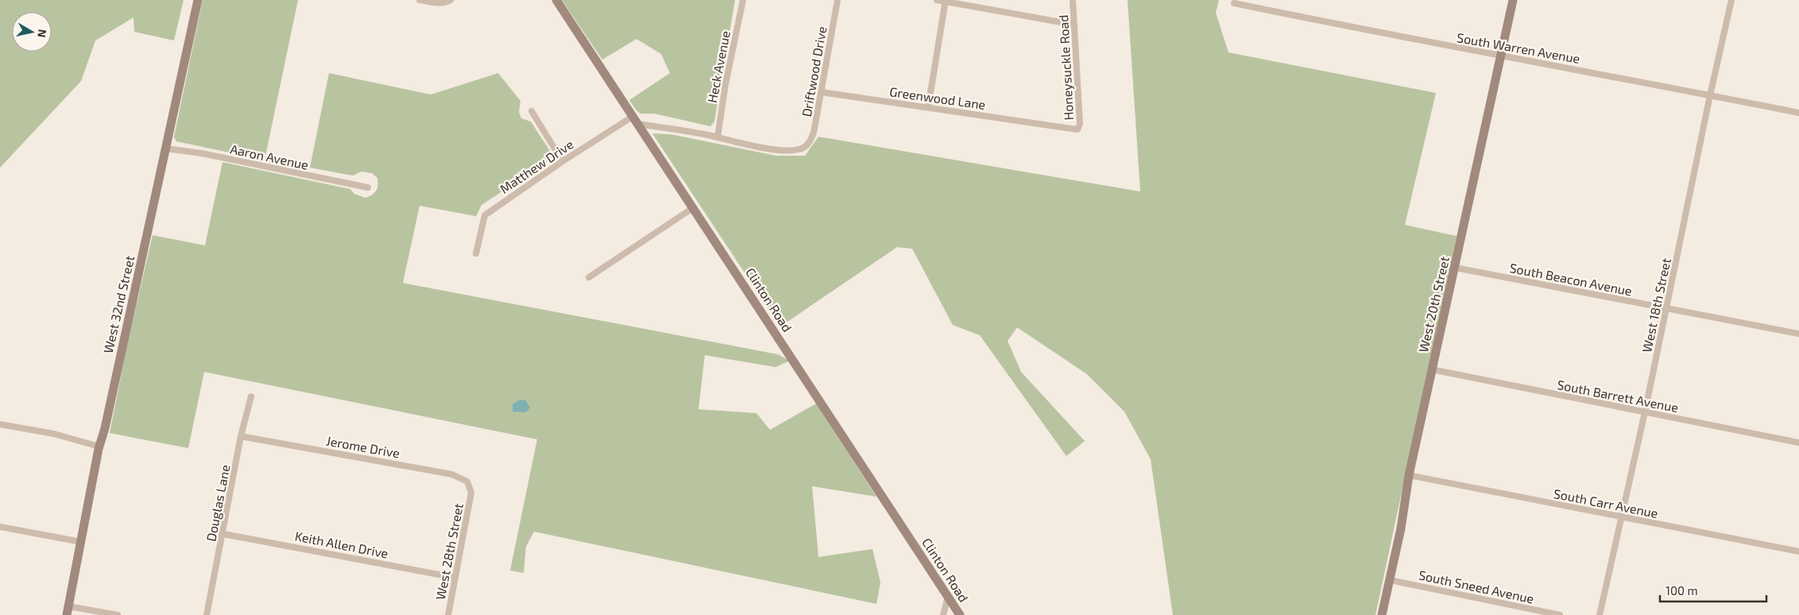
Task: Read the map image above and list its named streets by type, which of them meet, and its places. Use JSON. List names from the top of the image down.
{
  "streets": {
    "street": [
      "South Warren Avenue",
      "Heck Avenue",
      "Honeysuckle Road",
      "Driftwood Drive",
      "Greenwood Lane",
      "Aaron Avenue",
      "Matthew Drive",
      "South Beacon Avenue",
      "Clinton Road",
      "West 32nd Street",
      "West 20th Street",
      "West 18th Street",
      "South Barrett Avenue",
      "Jerome Drive",
      "Douglas Lane",
      "South Carr Avenue",
      "Keith Allen Drive",
      "West 28th Street",
      "South Sneed Avenue"
    ]
  },
  "crossings": [
    ["South Warren Avenue", "West 20th Street"],
    ["South Warren Avenue", "West 18th Street"],
    ["Heck Avenue", "Driftwood Drive"],
    ["Honeysuckle Road", "Greenwood Lane"],
    ["Driftwood Drive", "Greenwood Lane"],
    ["Aaron Avenue", "West 32nd Street"],
    ["Matthew Drive", "Clinton Road"],
    ["South Beacon Avenue", "West 20th Street"],
    ["South Beacon Avenue", "West 18th Street"],
    ["West 20th Street", "South Barrett Avenue"],
    ["West 20th Street", "South Carr Avenue"],
    ["West 20th Street", "South Sneed Avenue"],
    ["West 18th Street", "South Barrett Avenue"],
    ["West 18th Street", "South Carr Avenue"],
    ["Jerome Drive", "Douglas Lane"],
    ["Jerome Drive", "West 28th Street"],
    ["Douglas Lane", "Keith Allen Drive"],
    ["Keith Allen Drive", "West 28th Street"]
  ],
  "scale_bar": "100 m",
  "north": "right"
}
